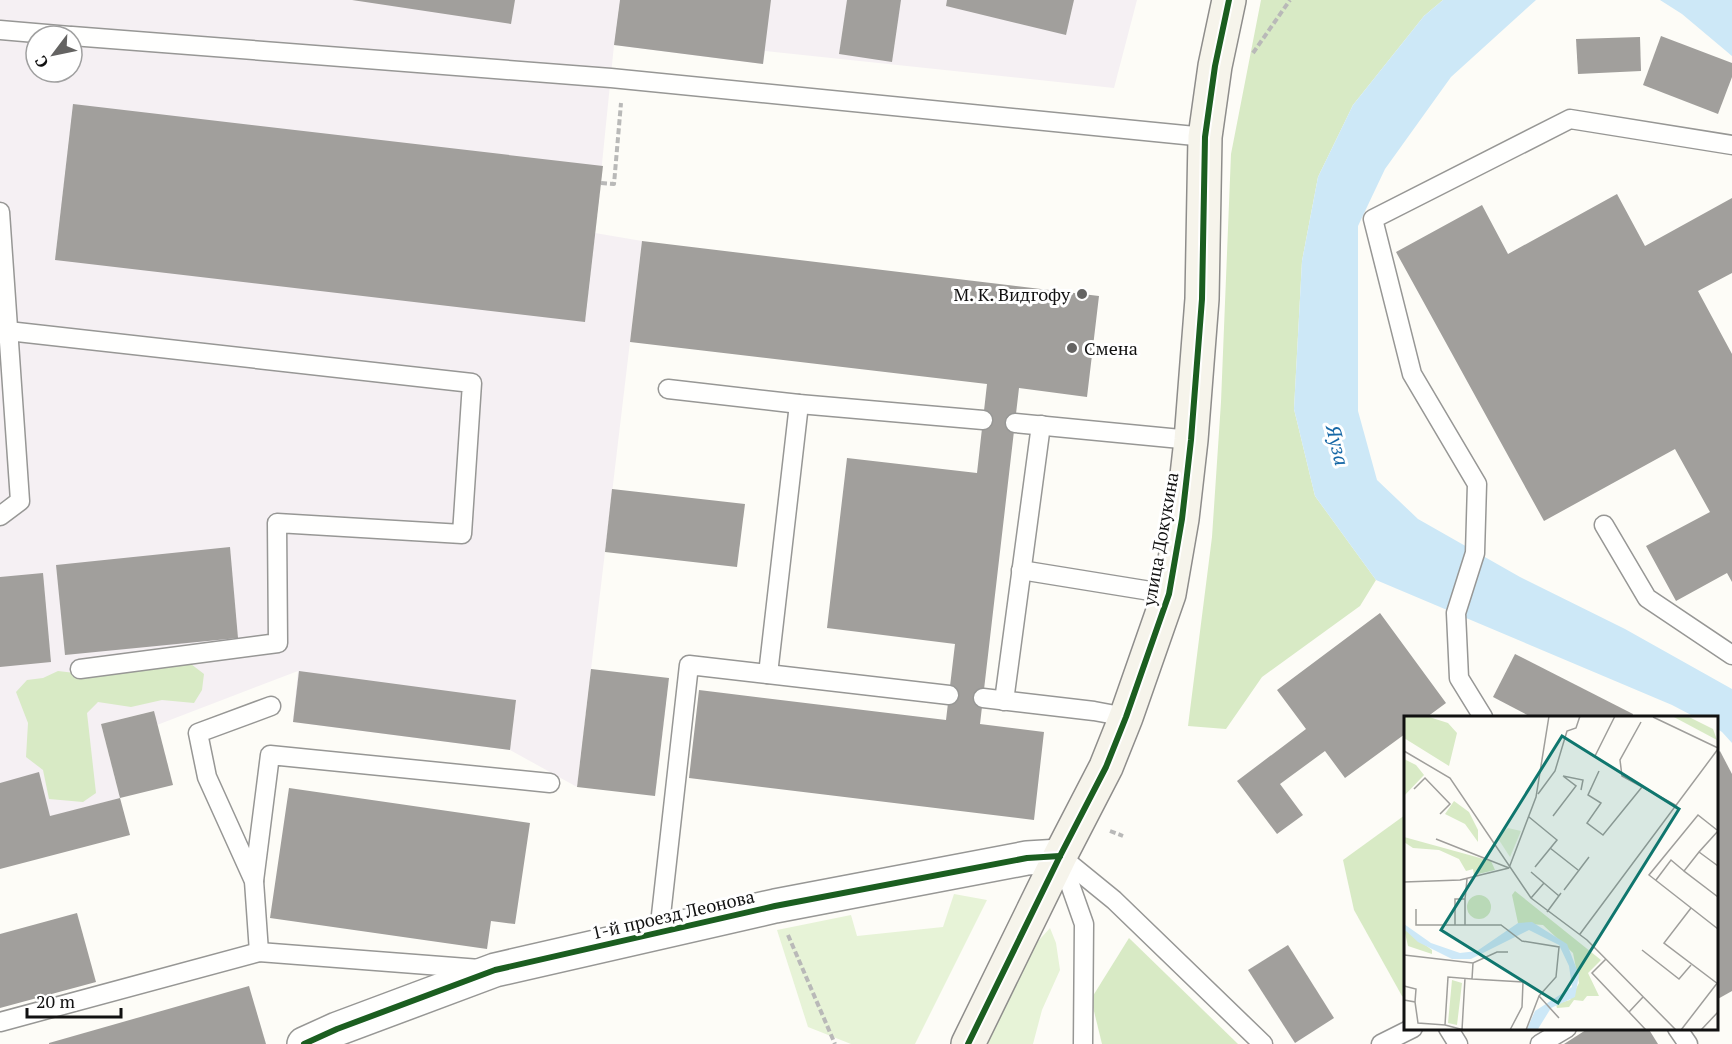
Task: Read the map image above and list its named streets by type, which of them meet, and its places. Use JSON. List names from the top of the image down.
{
  "streets": {
    "street": ["улица Докукина", "1-й проезд Леонова"]
  },
  "crossings": [
    ["улица Докукина", "1-й проезд Леонова"]
  ],
  "water": ["Яуза"],
  "places": ["М. К. Видгофу", "Смена"],
  "scale_bar": "20 m",
  "north": "bottom left"
}
